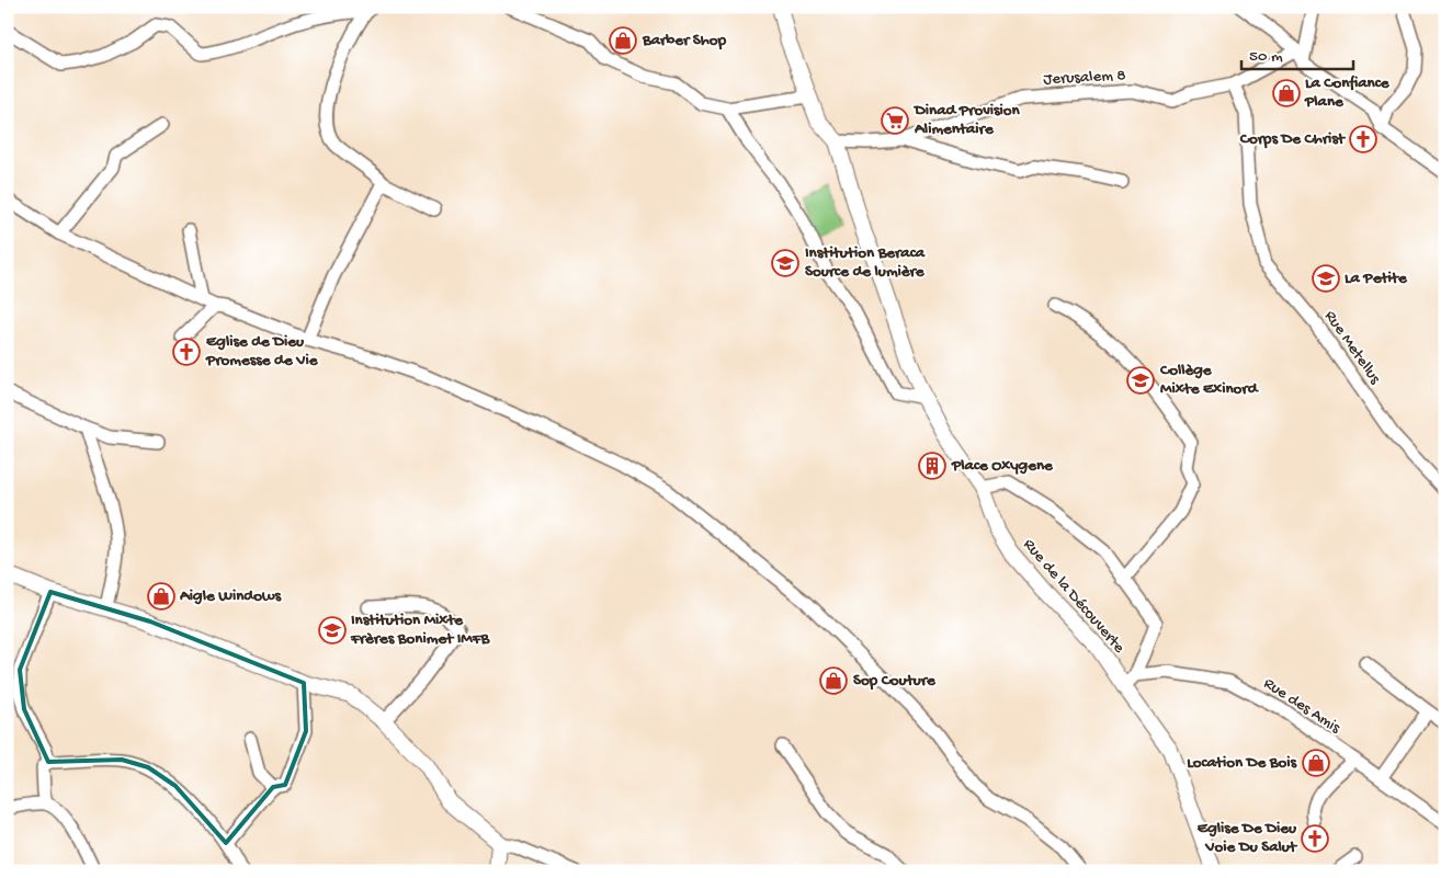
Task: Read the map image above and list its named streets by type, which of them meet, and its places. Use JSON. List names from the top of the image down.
{
  "streets": {
    "street": [
      "Jerusalem 8",
      "Rue Metellus",
      "Rue de la Découverte",
      "Rue des Amis"
    ]
  },
  "crossings": [
    ["Jerusalem 8", "Rue Metellus"],
    ["Jerusalem 8", "Rue de la Découverte"]
  ],
  "places": {
    "shop": [
      "Barber Shop",
      "La Confiance Plane",
      "Aigle Windows",
      "Sop Couture",
      "Location De Bois"
    ],
    "supermarket": ["Dinad Provision Alimentaire"],
    "church": ["Corps De Christ", "Eglise de Dieu Promesse de Vie", "Eglise De Dieu Voie Du Salut"],
    "school or university": [
      "Institution Beraca Source de lumière",
      "La Petite",
      "Collège Mixte Exinord",
      "Institution Mixte Frères Bonimet IMFB"
    ],
    "building": ["Place Oxygene"]
  },
  "scale_bar": "50 m"
}
